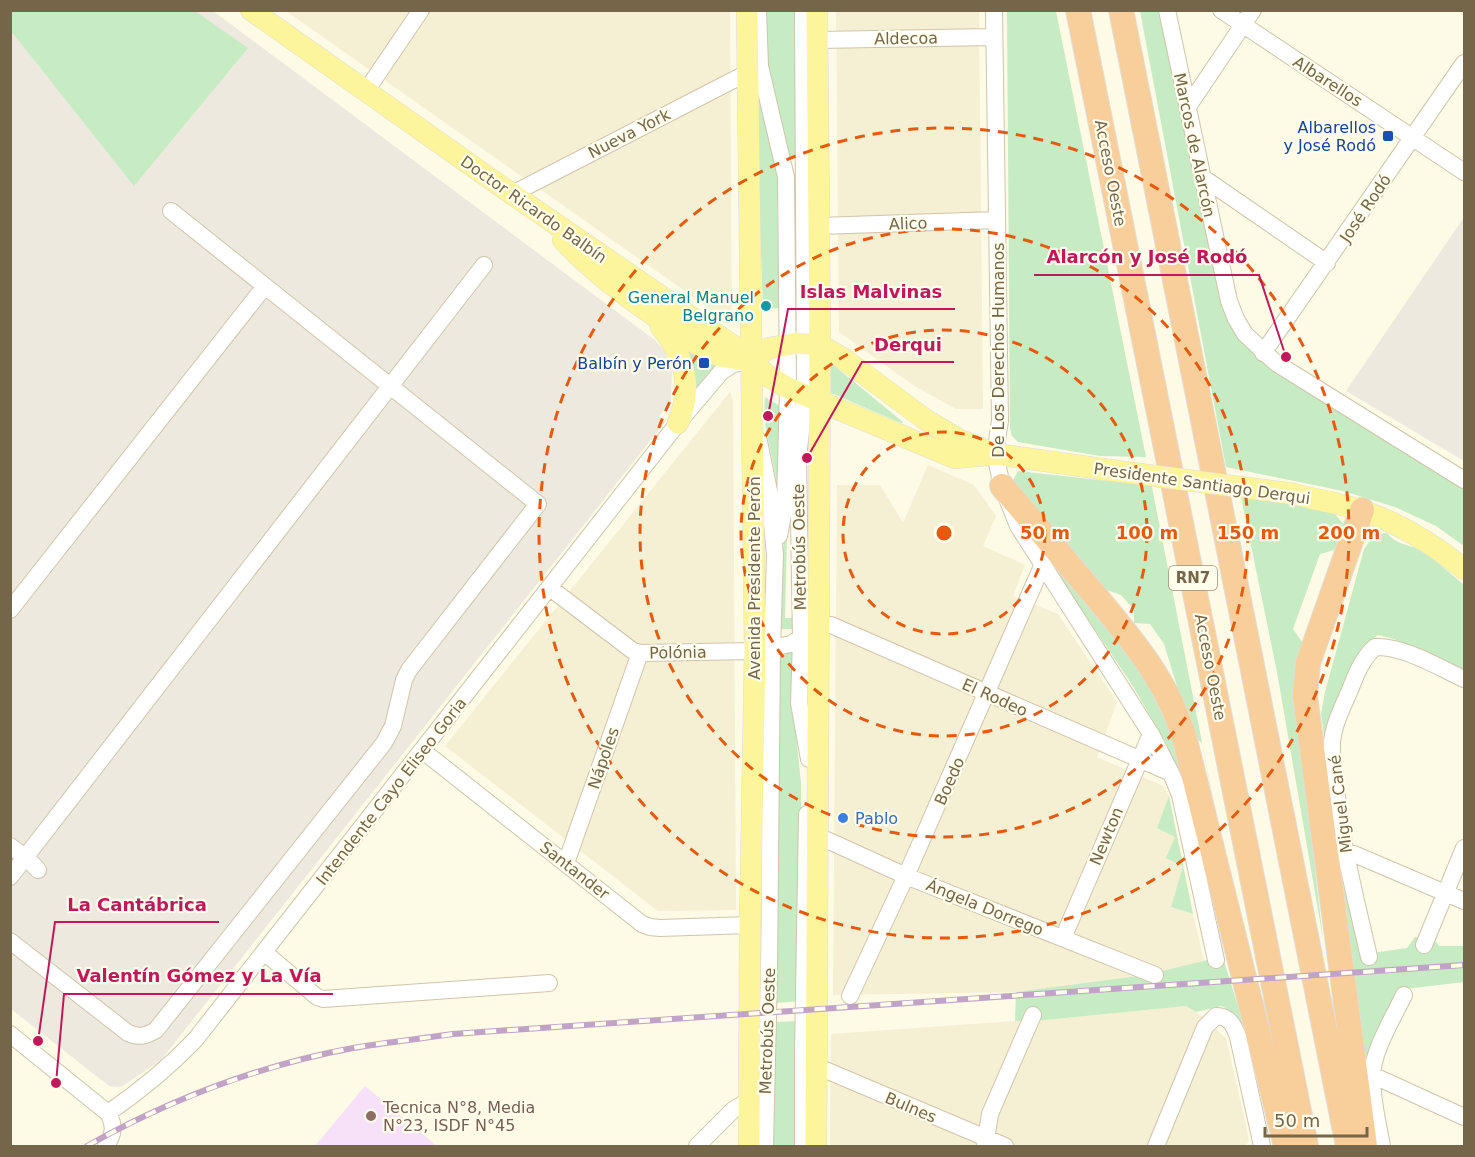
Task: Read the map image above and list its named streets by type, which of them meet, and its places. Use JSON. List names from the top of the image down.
{
  "streets": {
    "highway": ["Acceso Oeste", "RN7"],
    "main road": ["Doctor Ricardo Balbín", "Presidente Santiago Derqui", "Avenida Presidente Perón"],
    "street": [
      "Aldecoa",
      "Albarellos",
      "Nueva York",
      "Marcos de Alarcón",
      "José Rodó",
      "Alico",
      "De Los Derechos Humanos",
      "Metrobús Oeste",
      "Polónia",
      "El Rodeo",
      "Nápoles",
      "Boedo",
      "Intendente Cayo Eliseo Goria",
      "Miguel Cané",
      "Newton",
      "Santander",
      "Ángela Dorrego",
      "Bulnes"
    ]
  },
  "crossings": [
    ["Aldecoa", "De Los Derechos Humanos"],
    ["Albarellos", "José Rodó"],
    ["Nueva York", "Doctor Ricardo Balbín"],
    ["Nueva York", "Avenida Presidente Perón"],
    ["Marcos de Alarcón", "José Rodó"],
    ["Doctor Ricardo Balbín", "Presidente Santiago Derqui"],
    ["Doctor Ricardo Balbín", "Metrobús Oeste"],
    ["Doctor Ricardo Balbín", "Avenida Presidente Perón"],
    ["Doctor Ricardo Balbín", "Intendente Cayo Eliseo Goria"],
    ["Alico", "De Los Derechos Humanos"],
    ["De Los Derechos Humanos", "Presidente Santiago Derqui"],
    ["De Los Derechos Humanos", "El Rodeo"],
    ["De Los Derechos Humanos", "Boedo"],
    ["De Los Derechos Humanos", "Newton"],
    ["Presidente Santiago Derqui", "Metrobús Oeste"],
    ["Metrobús Oeste", "Avenida Presidente Perón"],
    ["Metrobús Oeste", "Polónia"],
    ["Metrobús Oeste", "El Rodeo"],
    ["Avenida Presidente Perón", "Polónia"],
    ["Avenida Presidente Perón", "Intendente Cayo Eliseo Goria"],
    ["Avenida Presidente Perón", "Santander"],
    ["Polónia", "Nápoles"],
    ["Polónia", "Intendente Cayo Eliseo Goria"],
    ["El Rodeo", "Boedo"],
    ["El Rodeo", "Newton"],
    ["Nápoles", "Santander"],
    ["Boedo", "Ángela Dorrego"],
    ["Intendente Cayo Eliseo Goria", "Santander"],
    ["Newton", "Ángela Dorrego"]
  ],
  "places": {
    "transit": ["Albarellos y José Rodó", "Balbín y Perón"],
    "other": [
      "General Manuel Belgrano",
      "Alarcón y José Rodó",
      "Islas Malvinas",
      "Derqui",
      "Pablo",
      "La Cantábrica",
      "Valentín Gómez y La Vía",
      "Tecnica N°8, Media N°23, ISDF N°45"
    ]
  },
  "scale_bar": "50 m",
  "rings": [
    "50 m",
    "100 m",
    "150 m",
    "200 m"
  ]
}
